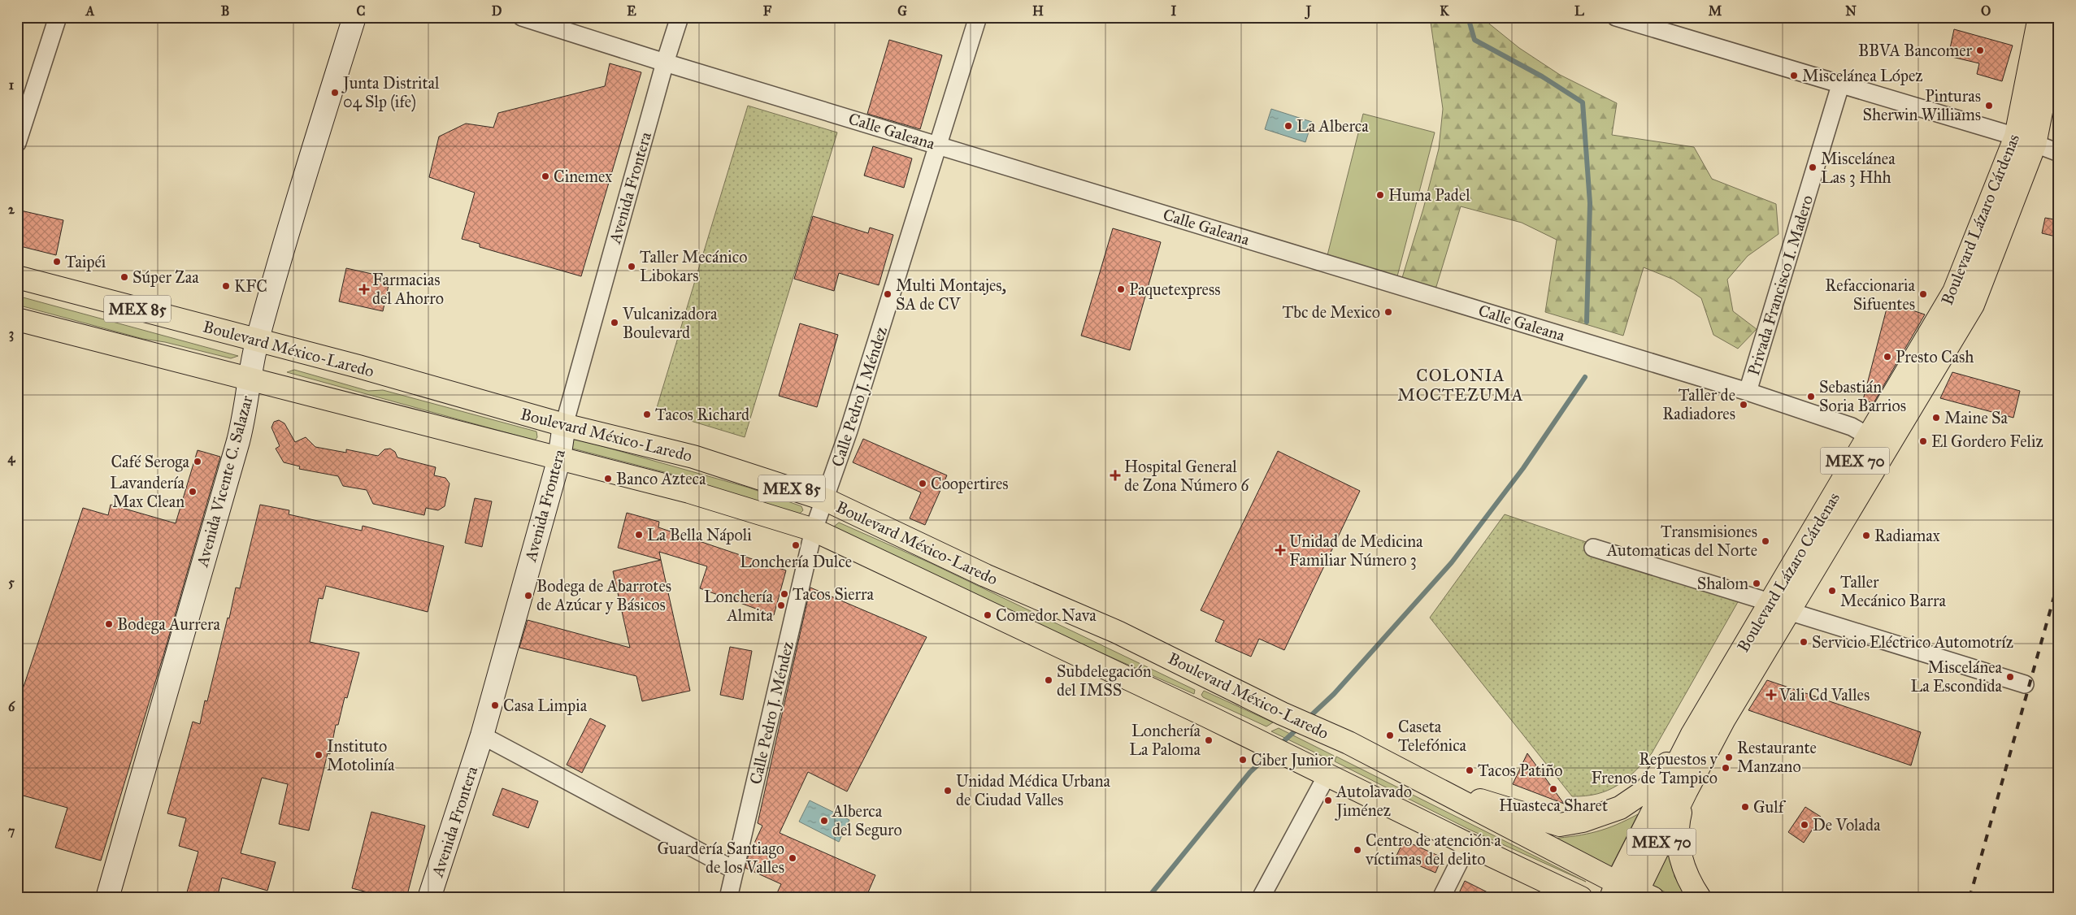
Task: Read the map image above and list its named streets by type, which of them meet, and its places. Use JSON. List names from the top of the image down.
{
  "streets": {
    "main road": [
      "Boulevard Lázaro Cárdenas",
      "MEX 85",
      "Boulevard México-Laredo",
      "MEX 70"
    ],
    "street": [
      "Calle Galeana",
      "Avenida Frontera",
      "Privada Francisco I. Madero",
      "Calle Pedro J. Méndez",
      "Avenida Vicente C. Salazar"
    ]
  },
  "crossings": [
    ["Calle Galeana", "Avenida Frontera"],
    ["Calle Galeana", "Boulevard Lázaro Cárdenas"],
    ["Calle Galeana", "Privada Francisco I. Madero"],
    ["Calle Galeana", "Calle Pedro J. Méndez"],
    ["Avenida Frontera", "Boulevard México-Laredo"],
    ["Boulevard Lázaro Cárdenas", "Boulevard México-Laredo"],
    ["Boulevard México-Laredo", "Calle Pedro J. Méndez"],
    ["Boulevard México-Laredo", "Avenida Vicente C. Salazar"]
  ],
  "districts": ["COLONIA MOCTEZUMA"],
  "places": {
    "other": [
      "BBVA Bancomer",
      "Miscelánea López",
      "Junta Distrital 04 Slp (ife)",
      "Pinturas Sherwin Williams",
      "La Alberca",
      "Miscelánea Las 3 Hhh",
      "Cinemex",
      "Huma Padel",
      "Taipéi",
      "Taller Mecánico Libokars",
      "Súper Zaa",
      "KFC",
      "Paquetexpress",
      "Multi Montajes, SA de CV",
      "Refaccionaria Sifuentes",
      "Tbc de Mexico",
      "Vulcanizadora Boulevard",
      "Presto Cash",
      "Sebastián Soria Barrios",
      "Taller de Radiadores",
      "Tacos Richard",
      "Maine Sa",
      "El Gordero Feliz",
      "Café Seroga",
      "Banco Azteca",
      "Coopertires",
      "Lavandería Max Clean",
      "La Bella Nápoli",
      "Radiamax",
      "Transmisiones Automaticas del Norte",
      "Lonchería Dulce",
      "Shalom",
      "Taller Mecánico Barra",
      "Tacos Sierra",
      "Bodega de Abarrotes de Azúcar y Básicos",
      "Lonchería Almita",
      "Comedor Nava",
      "Bodega Aurrera",
      "Servicio Eléctrico Automotríz",
      "Miscelánea La Escondida",
      "Subdelegación del IMSS",
      "Casa Limpia",
      "Caseta Telefónica",
      "Lonchería La Paloma",
      "Instituto Motolinía",
      "Restaurante Manzano",
      "Ciber Junior",
      "Repuestos y Frenos de Tampico",
      "Tacos Patiño",
      "Huasteca Sharet",
      "Unidad Médica Urbana de Ciudad Valles",
      "Autolavado Jiménez",
      "Gulf",
      "Alberca del Seguro",
      "De Volada",
      "Centro de atención a víctimas del delito",
      "Guardería Santiago de los Valles"
    ],
    "health": [
      "Farmacias del Ahorro",
      "Hospital General de Zona Número 6",
      "Unidad de Medicina Familiar Número 3",
      "Vali Cd Valles"
    ]
  },
  "grid": {
    "columns": [
      "A",
      "B",
      "C",
      "D",
      "E",
      "F",
      "G",
      "H",
      "I",
      "J",
      "K",
      "L",
      "M",
      "N",
      "O"
    ],
    "rows": [
      "1",
      "2",
      "3",
      "4",
      "5",
      "6",
      "7"
    ]
  }
}
